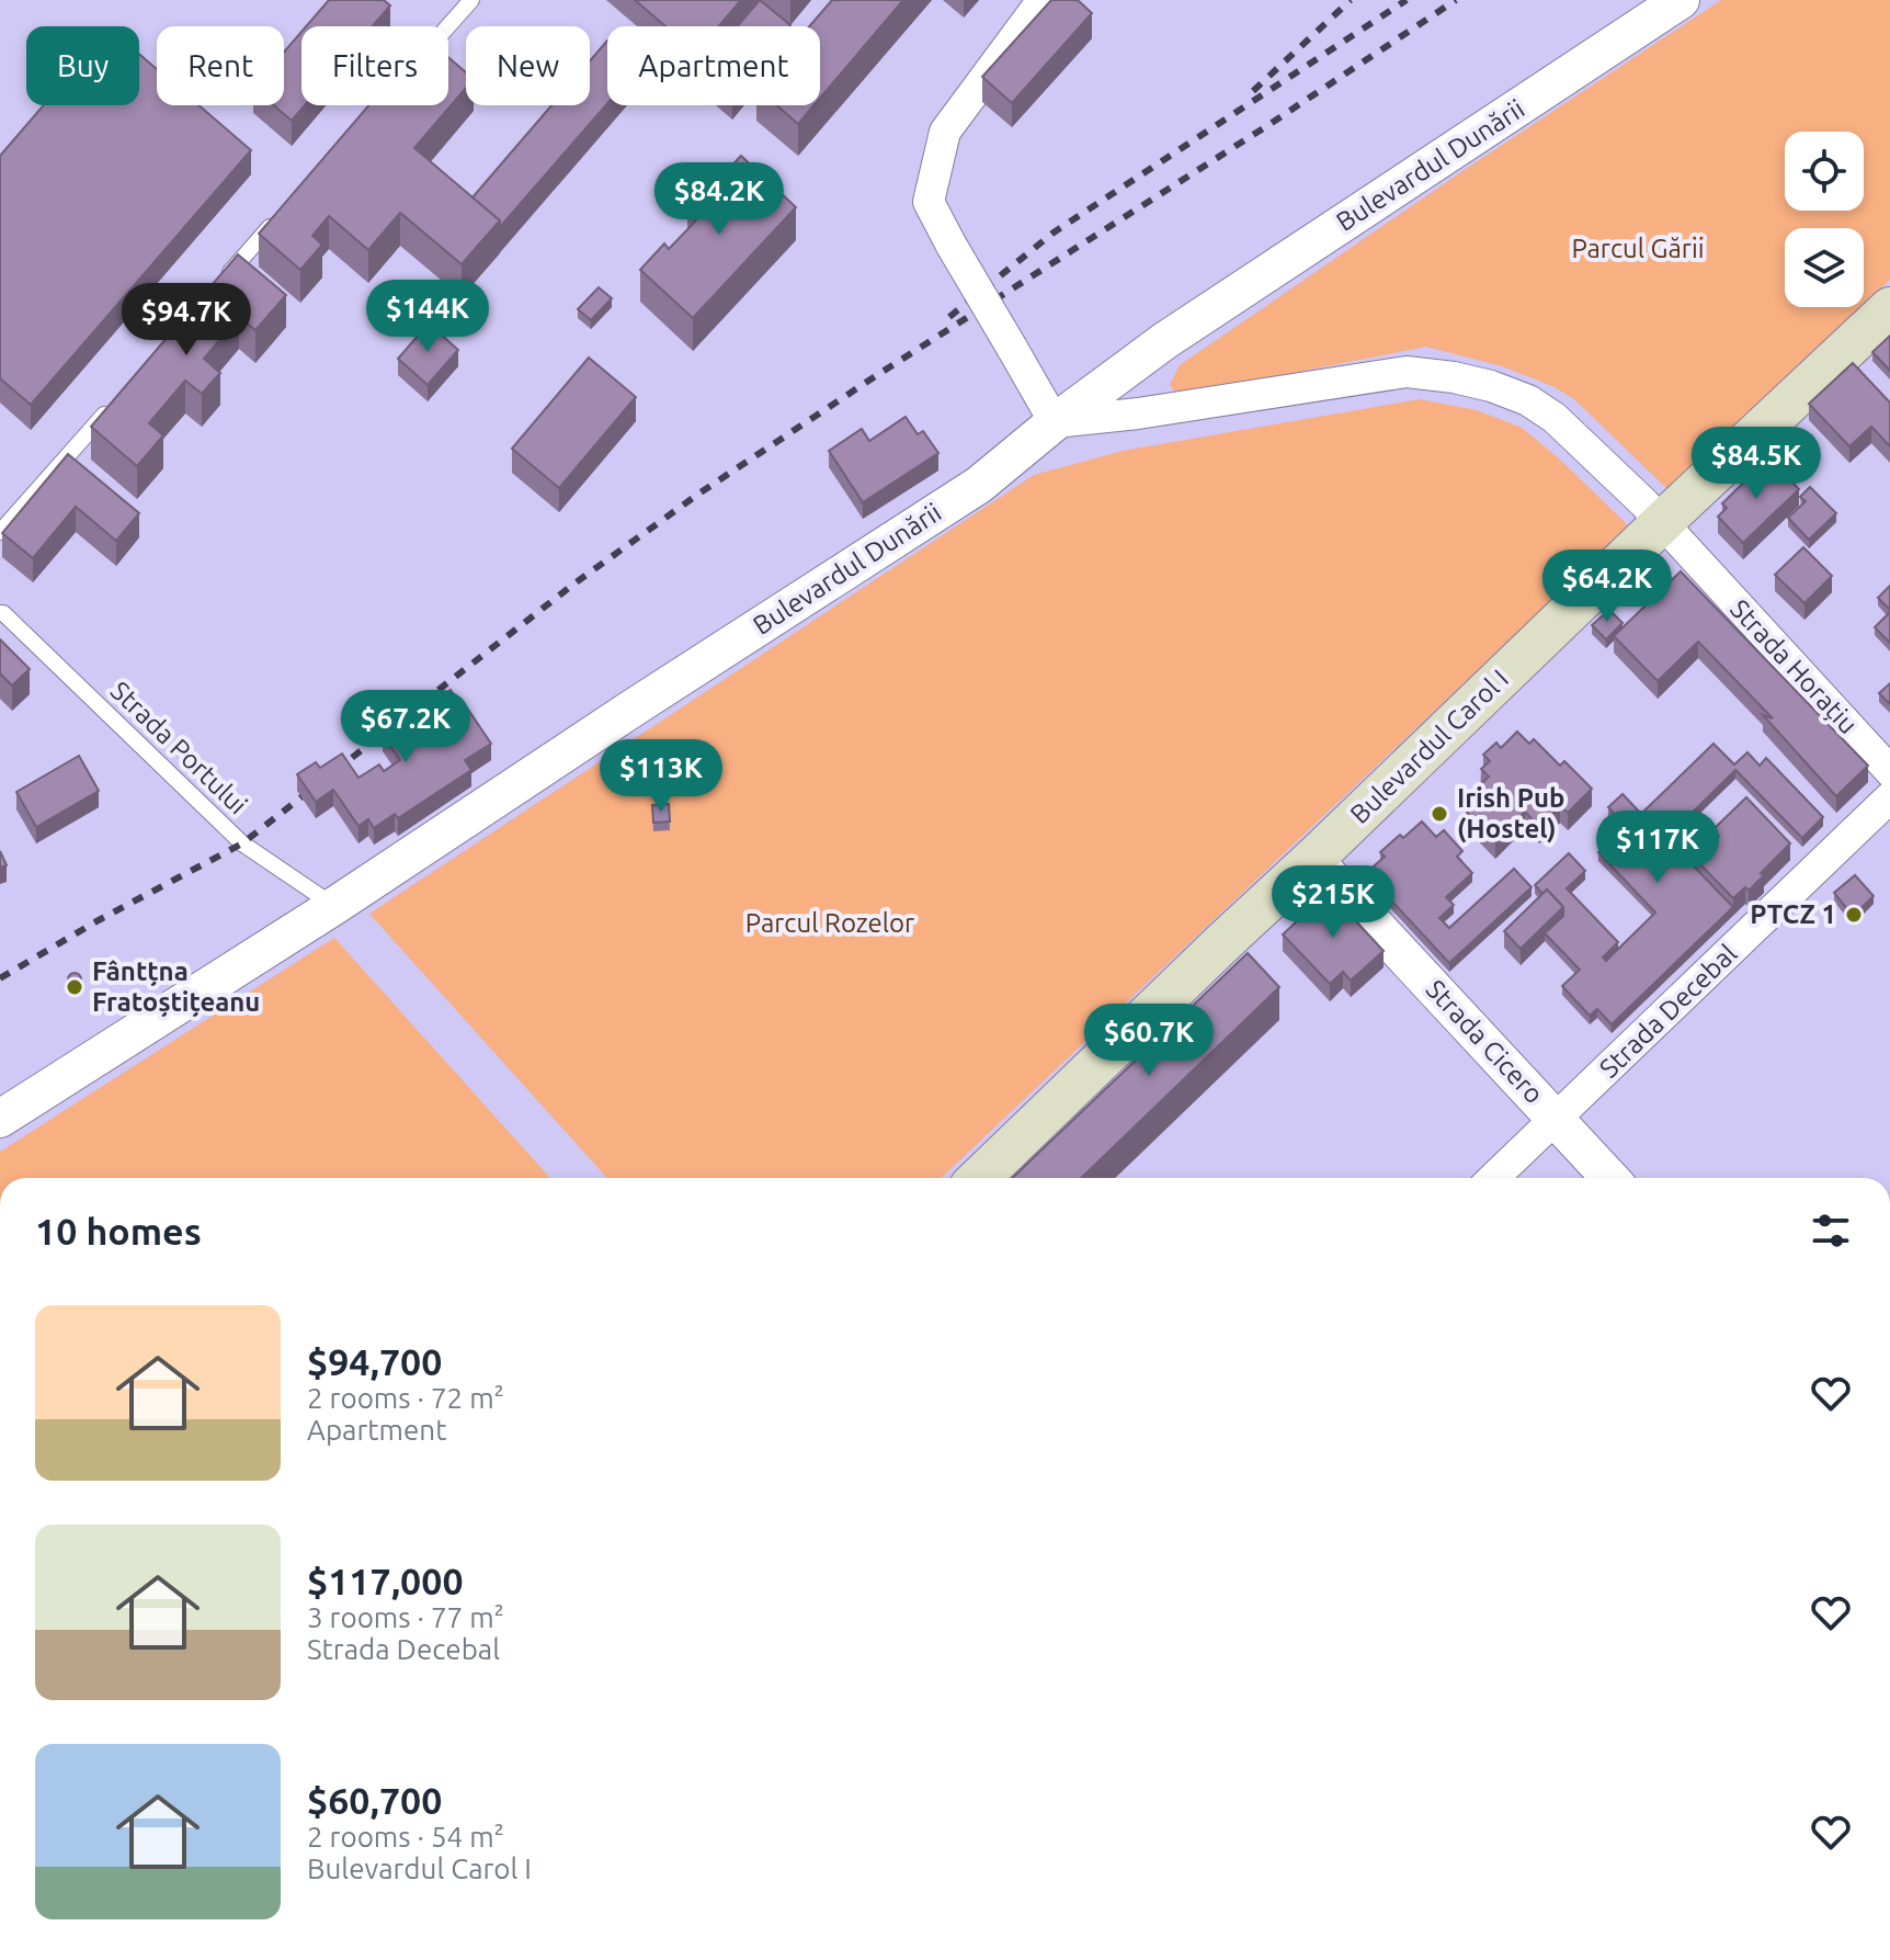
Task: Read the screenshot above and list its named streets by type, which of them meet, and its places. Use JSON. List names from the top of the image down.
{
  "streets": {
    "main road": ["Bulevardul Carol I"],
    "street": [
      "Bulevardul Dunării",
      "Strada Horațiu",
      "Strada Decebal",
      "Strada Cicero"
    ],
    "lane": ["Strada Portului"]
  },
  "crossings": [
    ["Bulevardul Dunării", "Strada Horațiu"],
    ["Bulevardul Dunării", "Strada Portului"],
    ["Strada Horațiu", "Bulevardul Carol I"],
    ["Bulevardul Carol I", "Strada Cicero"],
    ["Strada Decebal", "Strada Cicero"]
  ],
  "parks": ["Parcul Gării", "Parcul Rozelor"],
  "places": ["Irish Pub (Hostel)", "PTCZ 1", "Fântțna Fratoștițeanu"],
  "page": {
    "chip": [
      "Buy",
      "Rent",
      "Filters",
      "New",
      "Apartment"
    ],
    "price": [
      "$84.2K",
      "$144K",
      "$94.7K",
      "$84.5K",
      "$64.2K",
      "$67.2K",
      "$113K",
      "$117K",
      "$215K",
      "$60.7K"
    ],
    "heading": "10 homes",
    "list": [
      {
        "name": "$94,700",
        "note": "2 rooms · 72 m² · Apartment"
      },
      {
        "name": "$117,000",
        "note": "3 rooms · 77 m² · Strada Decebal"
      },
      {
        "name": "$60,700",
        "note": "2 rooms · 54 m² · Bulevardul Carol I"
      }
    ]
  }
}
